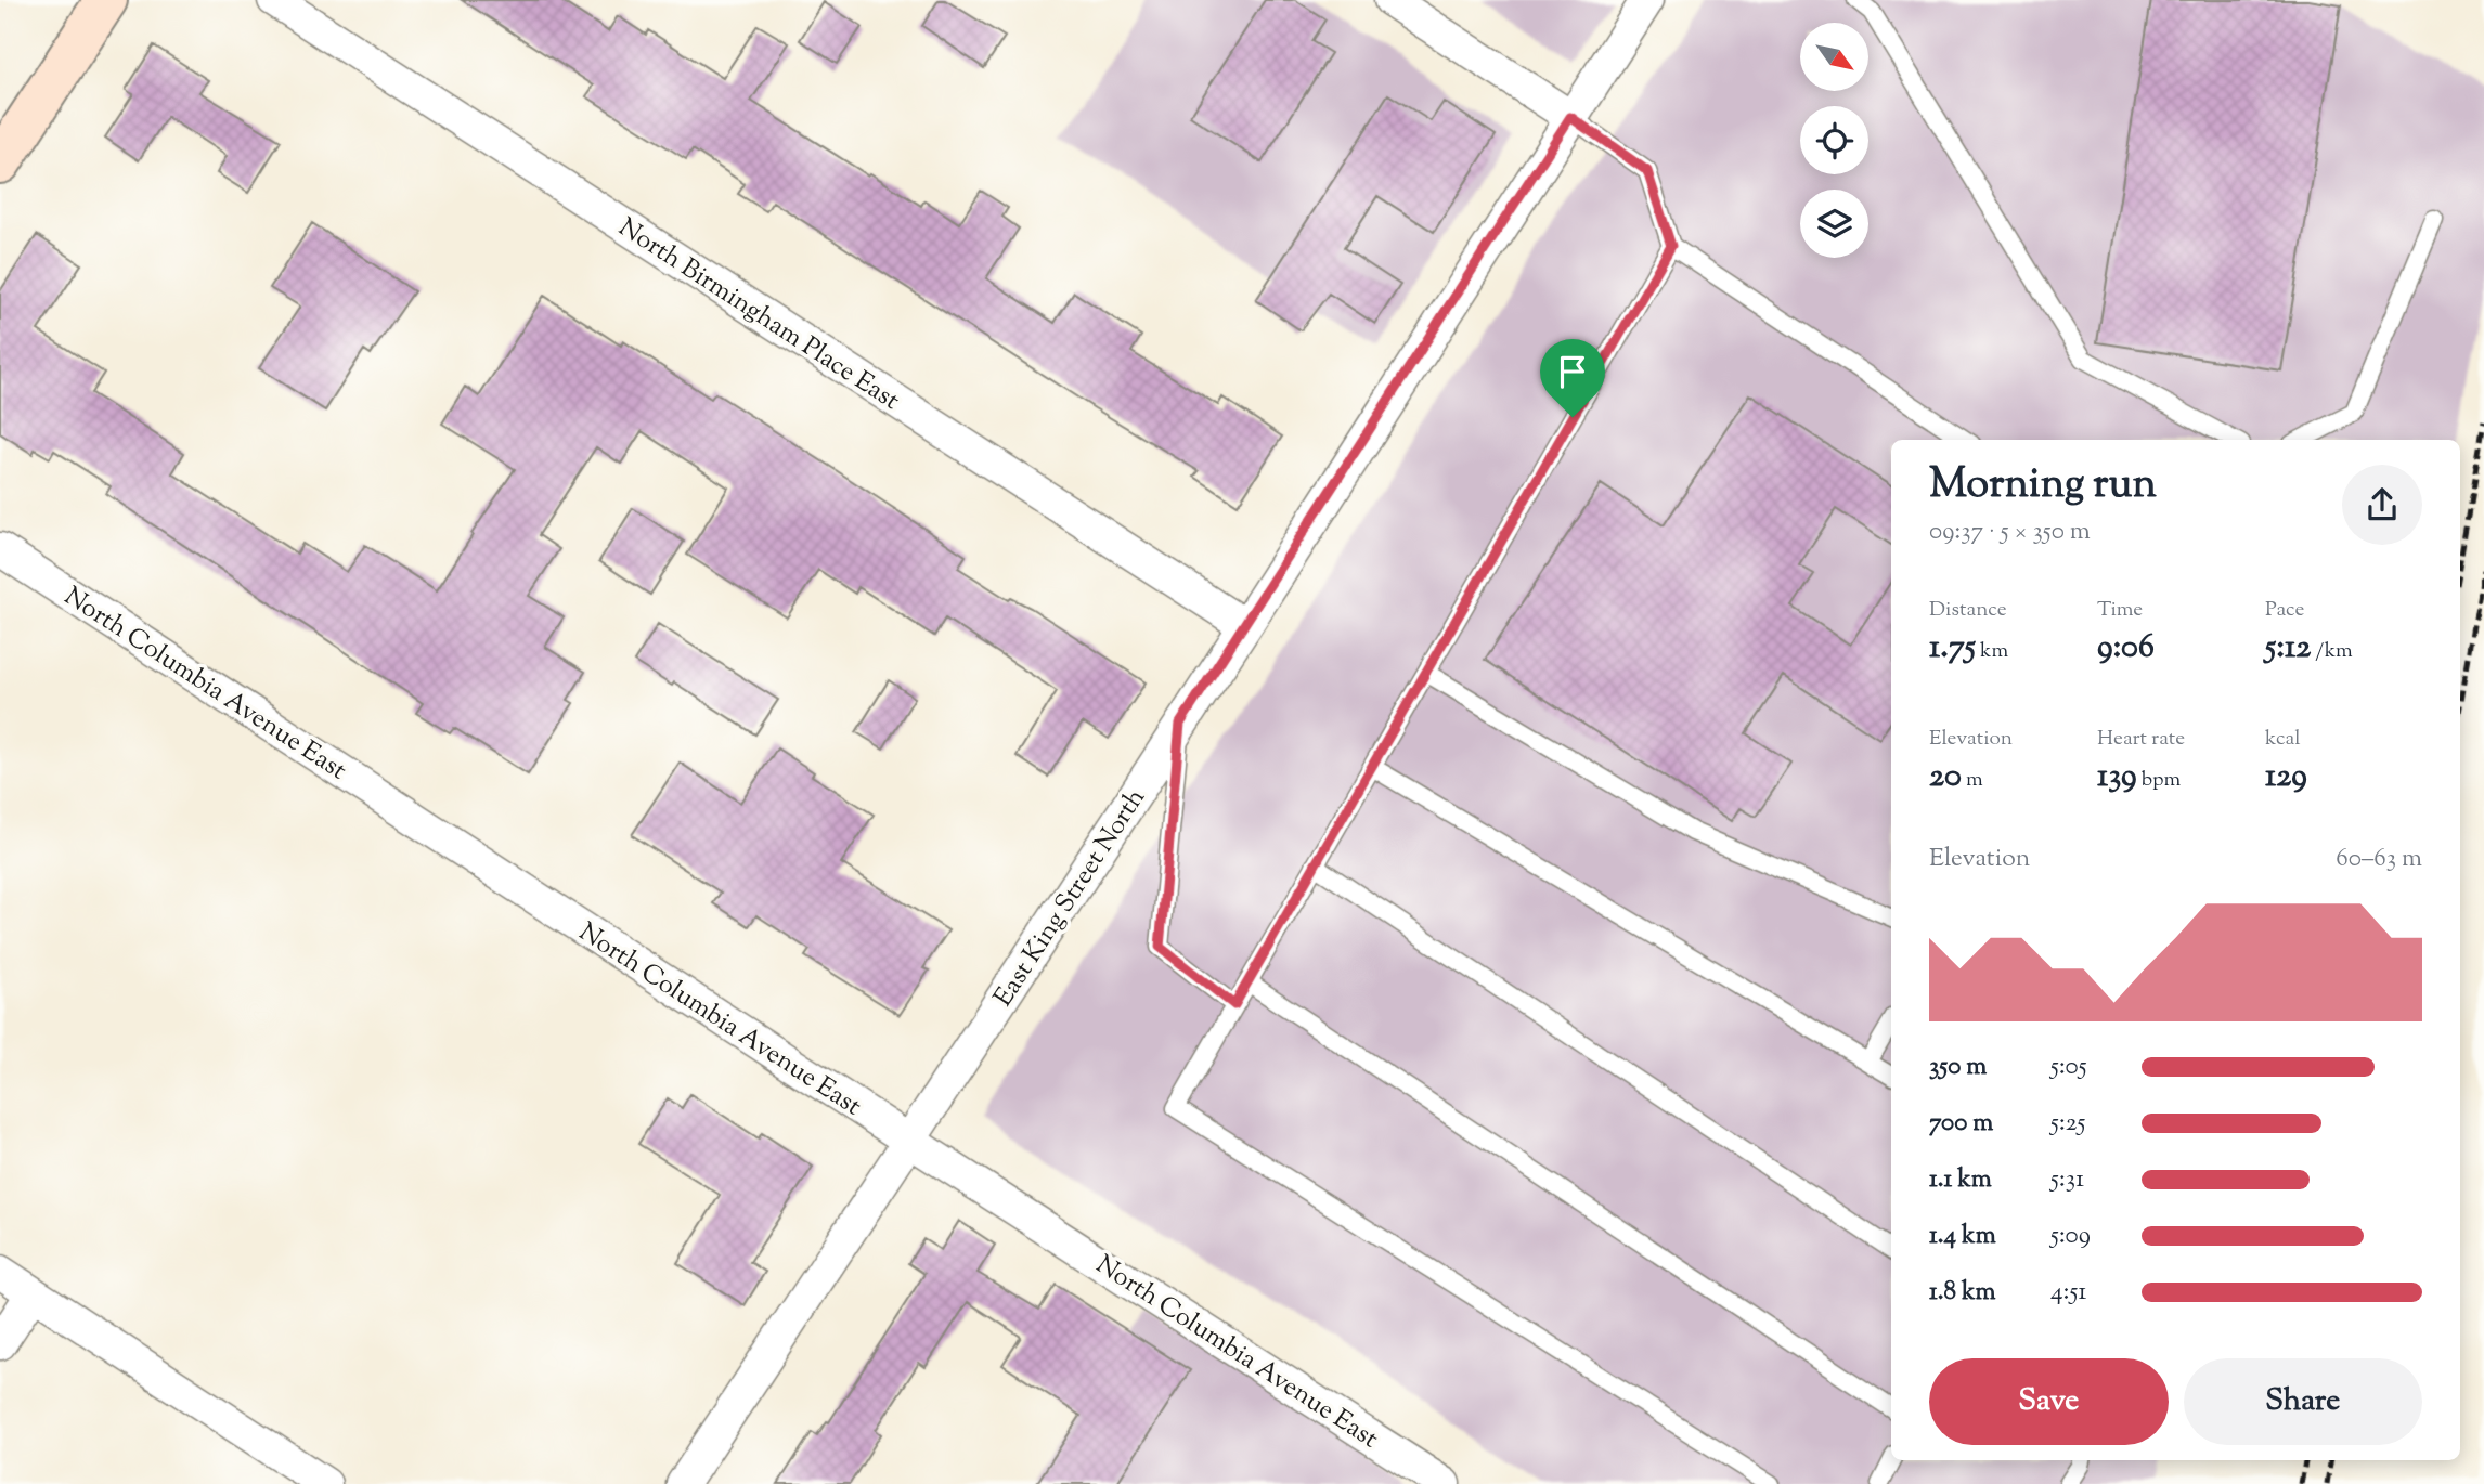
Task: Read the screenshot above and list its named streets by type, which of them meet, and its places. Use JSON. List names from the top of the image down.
{
  "streets": {
    "street": ["North Birmingham Place East", "North Columbia Avenue East", "East King Street North"]
  },
  "crossings": [
    ["North Birmingham Place East", "East King Street North"],
    ["North Columbia Avenue East", "East King Street North"]
  ],
  "north": "bottom right",
  "page": {
    "heading": ["Morning run", "09:37 · 5 × 350 m"],
    "stats": [
      ["Distance", "1.75 km"],
      ["Time", "9:06"],
      ["Pace", "5:12 /km"],
      ["Elevation", "20 m"],
      ["Heart rate", "139 bpm"],
      ["kcal", "129"]
    ],
    "chart": ["Elevation", "60–63 m"],
    "list": [
      {
        "name": "350 m",
        "note": "5:05"
      },
      {
        "name": "700 m",
        "note": "5:25"
      },
      {
        "name": "1.1 km",
        "note": "5:31"
      },
      {
        "name": "1.4 km",
        "note": "5:09"
      },
      {
        "name": "1.8 km",
        "note": "4:51"
      }
    ],
    "buttons": ["Save", "Share"]
  }
}
